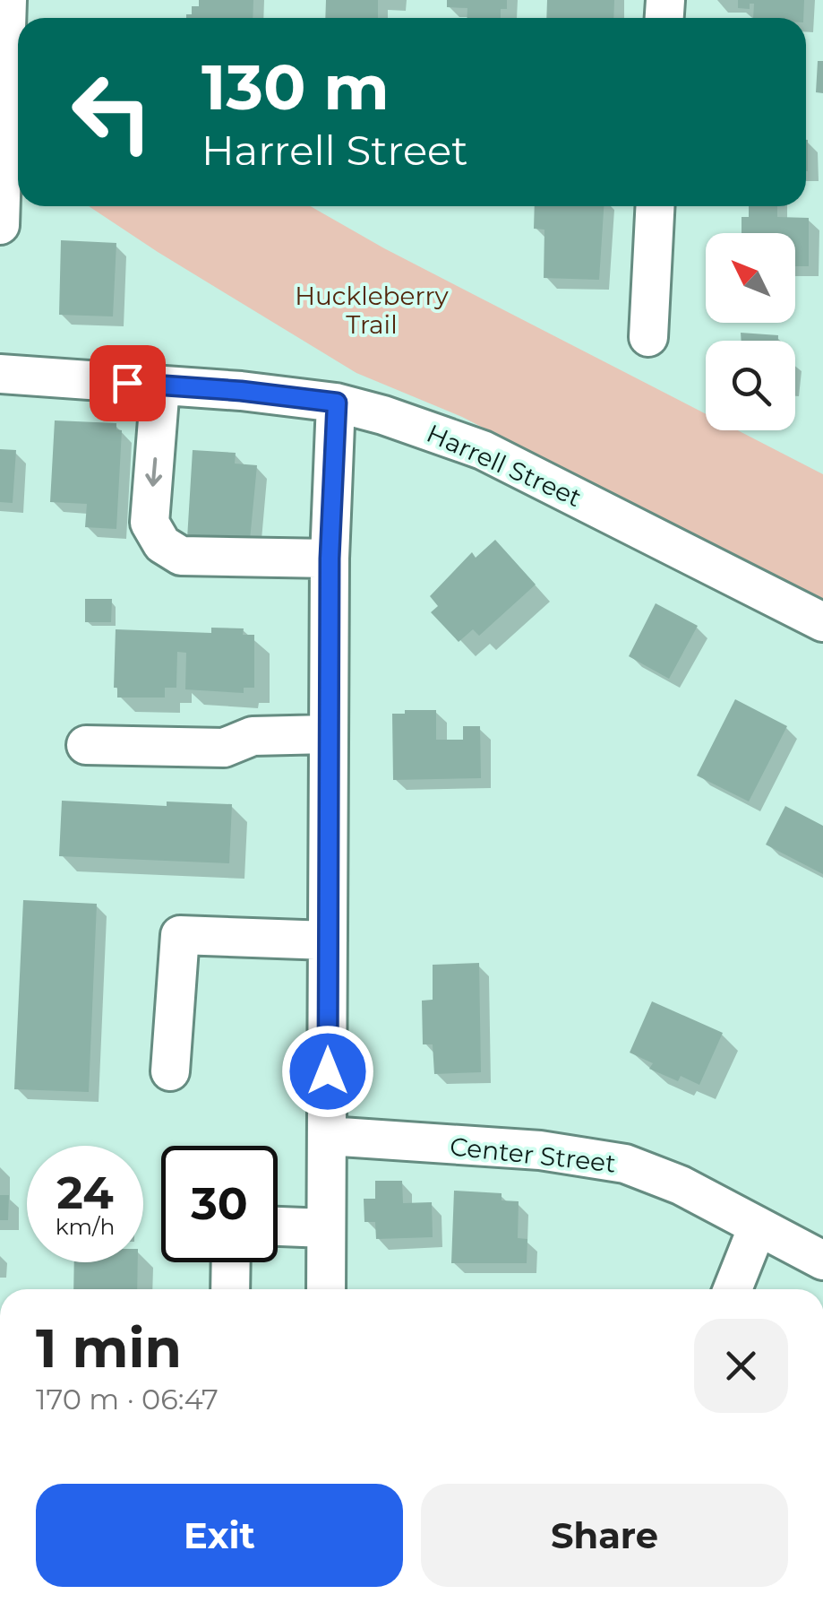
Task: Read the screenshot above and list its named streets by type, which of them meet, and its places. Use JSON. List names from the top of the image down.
{
  "streets": {
    "street": ["Harrell Street", "Center Street"]
  },
  "parks": ["Huckleberry Trail"],
  "north": "top left",
  "page": {
    "turn": ["130 m", "Harrell Street"],
    "speed": "24 km/h",
    "limit": "30",
    "heading": ["1 min", "170 m · 06:47"],
    "buttons": ["Exit", "Share"]
  }
}
